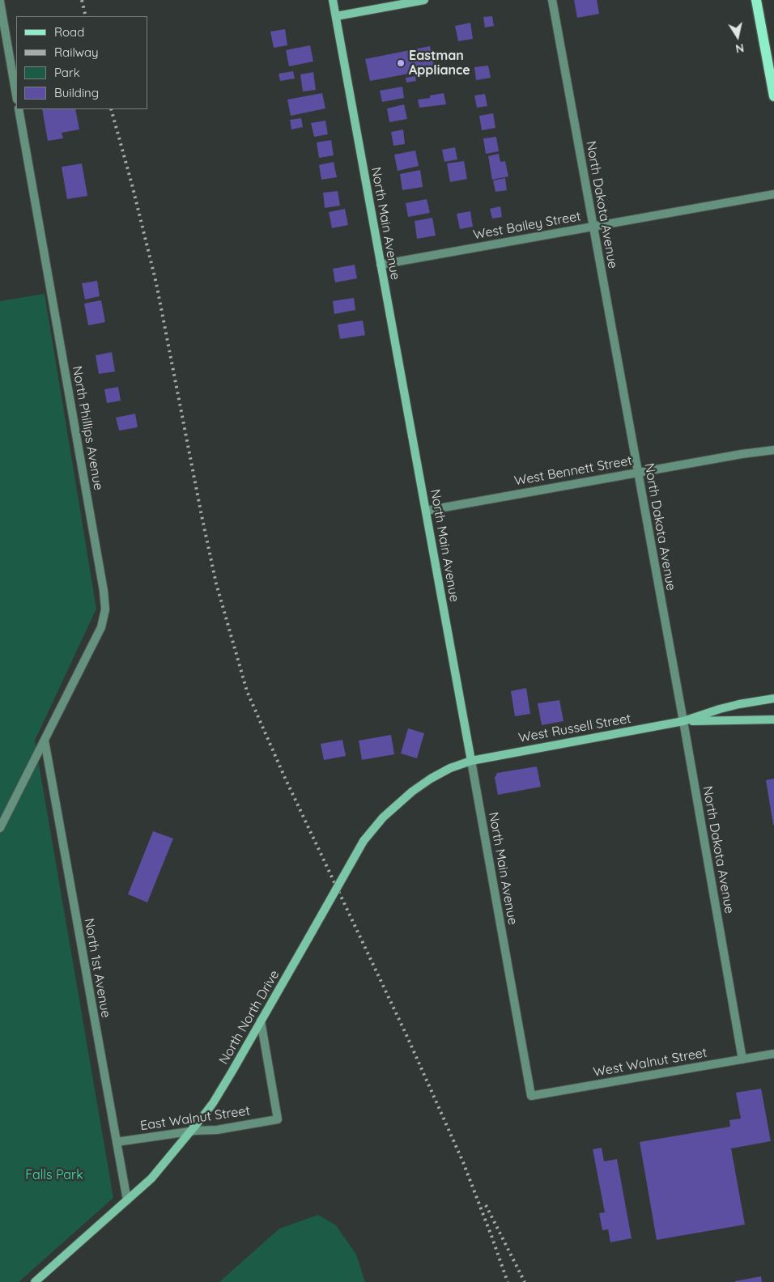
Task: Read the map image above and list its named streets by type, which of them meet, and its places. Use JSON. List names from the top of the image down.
{
  "streets": {
    "main road": ["North Main Avenue", "West Russell Street", "North North Drive"],
    "street": [
      "North Dakota Avenue",
      "West Bailey Street",
      "North Phillips Avenue",
      "West Bennett Street",
      "North 1st Avenue",
      "West Walnut Street",
      "East Walnut Street"
    ]
  },
  "crossings": [
    ["North Dakota Avenue", "West Bailey Street"],
    ["North Dakota Avenue", "West Bennett Street"],
    ["North Dakota Avenue", "West Russell Street"],
    ["North Dakota Avenue", "West Walnut Street"],
    ["North Main Avenue", "West Bailey Street"],
    ["North Main Avenue", "West Bennett Street"],
    ["North Main Avenue", "West Russell Street"],
    ["North Main Avenue", "North North Drive"],
    ["North Main Avenue", "West Walnut Street"],
    ["North Phillips Avenue", "North 1st Avenue"],
    ["West Russell Street", "North North Drive"],
    ["North 1st Avenue", "North North Drive"],
    ["North 1st Avenue", "East Walnut Street"],
    ["North North Drive", "East Walnut Street"]
  ],
  "parks": ["Falls Park"],
  "places": ["Eastman Appliance"],
  "legend": [
    "Road",
    "Railway",
    "Park",
    "Building"
  ],
  "north": "bottom"
}
